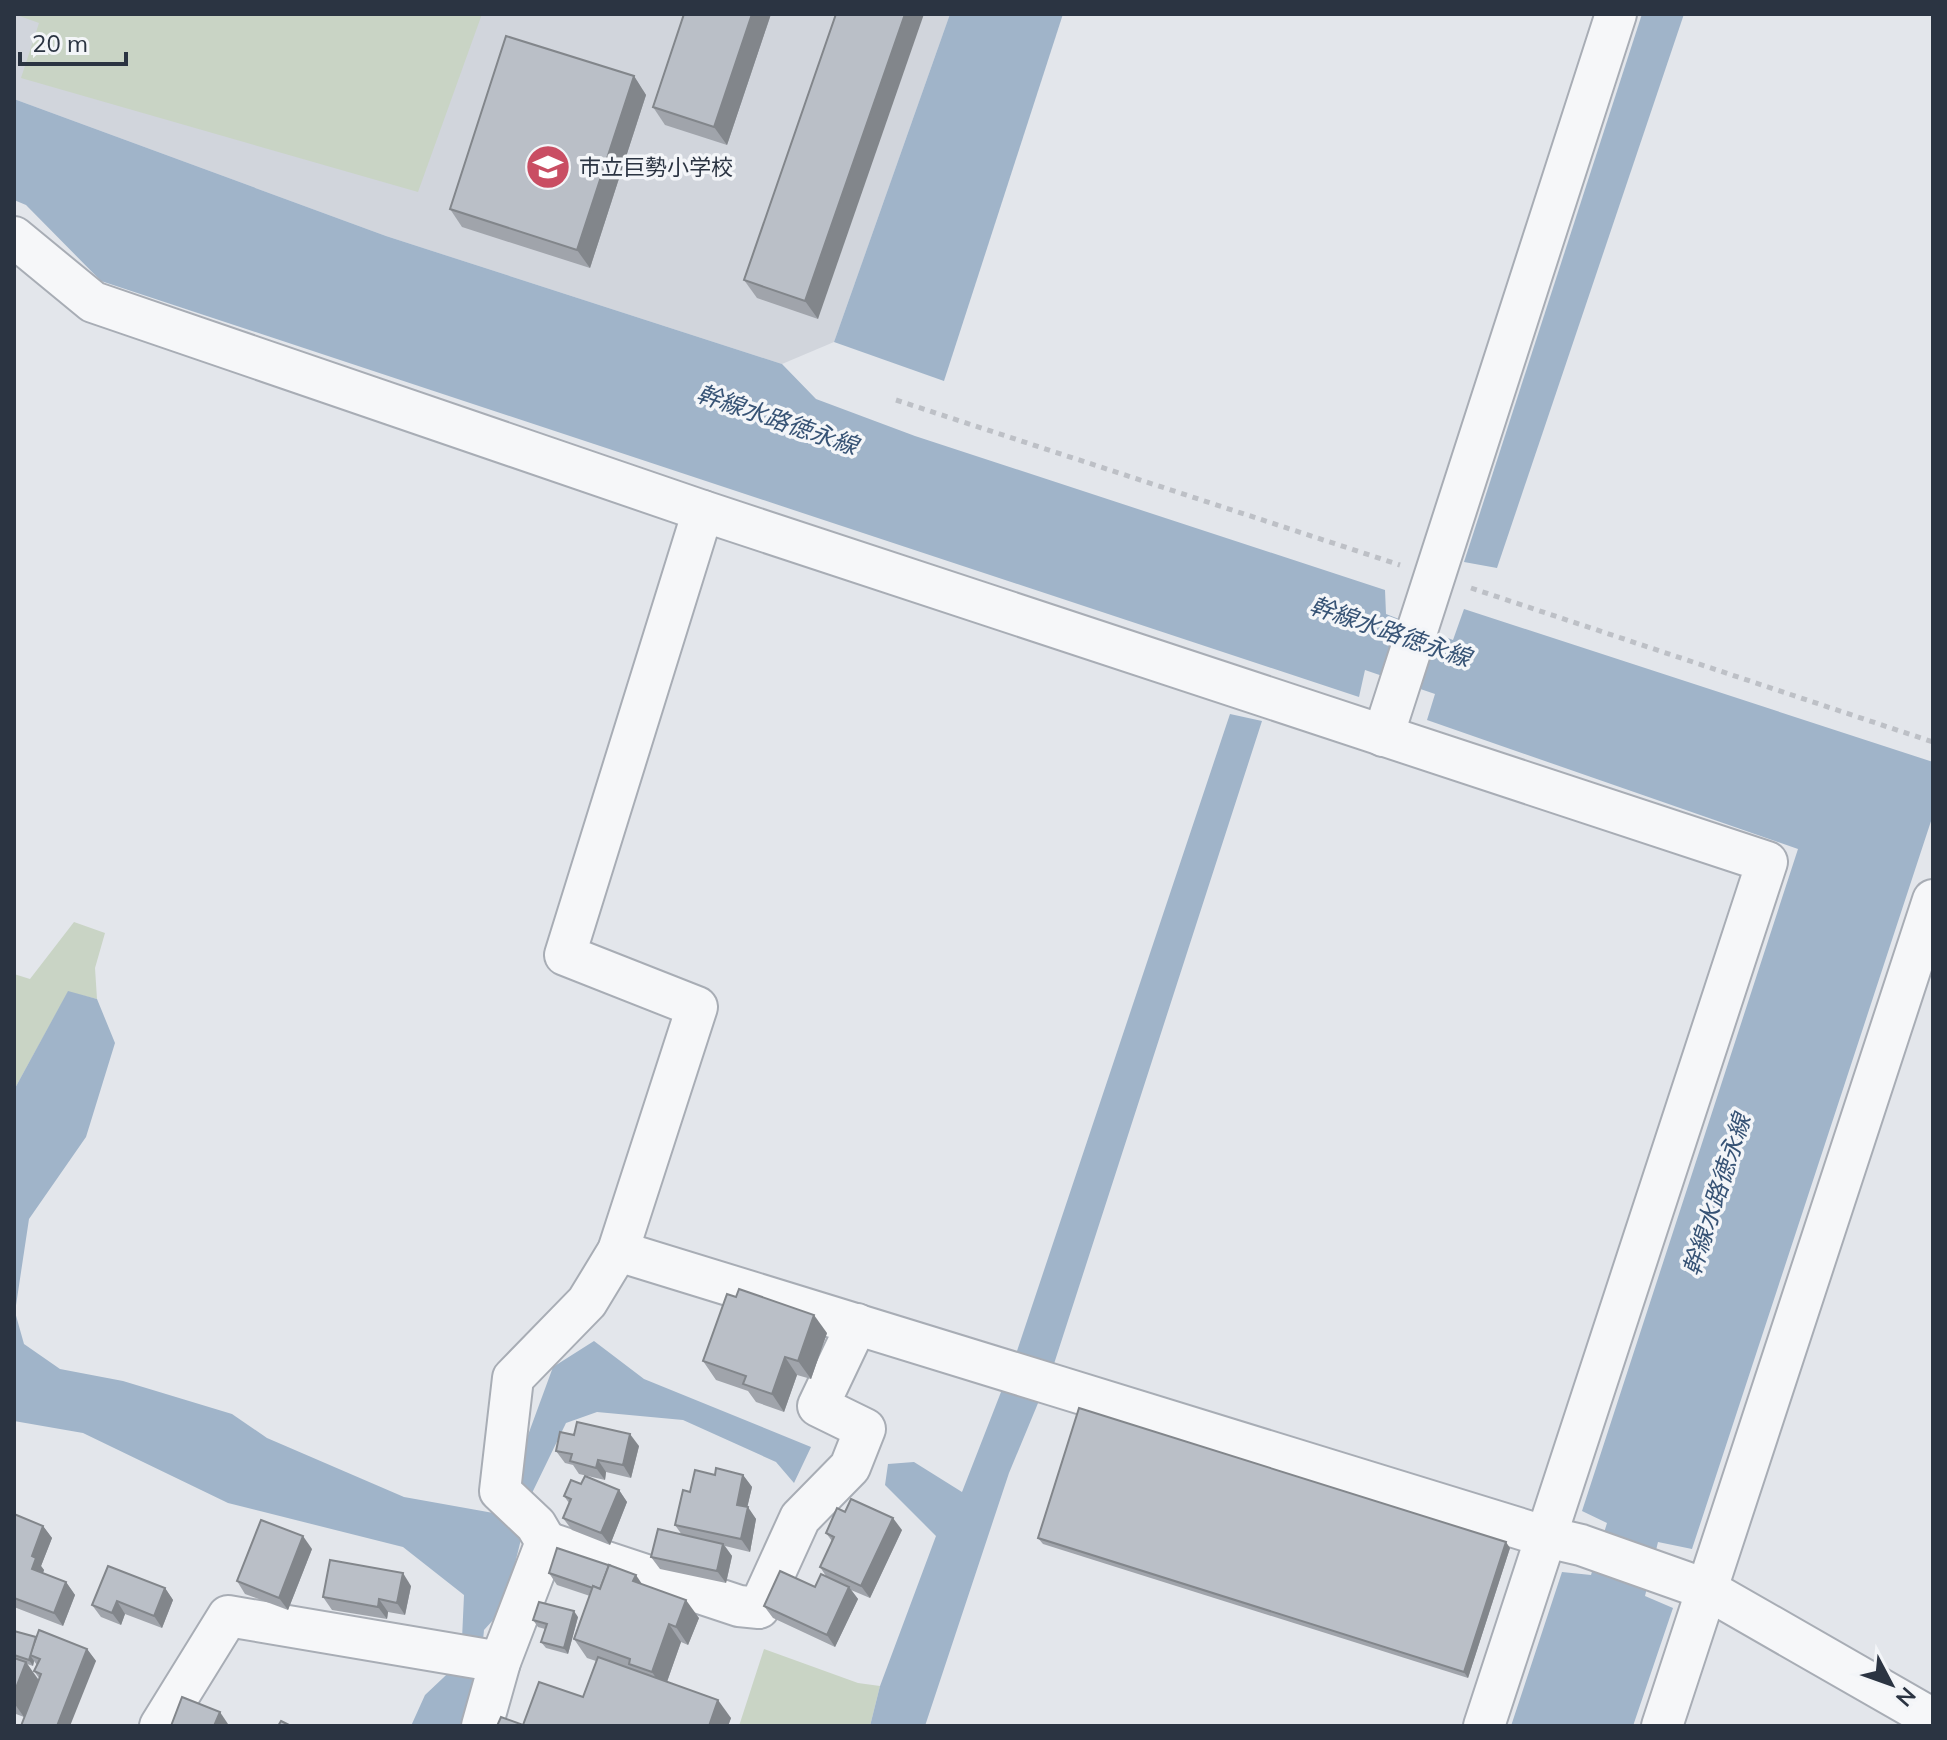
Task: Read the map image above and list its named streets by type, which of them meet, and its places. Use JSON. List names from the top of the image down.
{
  "water": ["幹線水路徳永線"],
  "places": {
    "school or university": ["市立巨勢小学校"]
  },
  "scale_bar": "20 m",
  "north": "bottom right"
}
